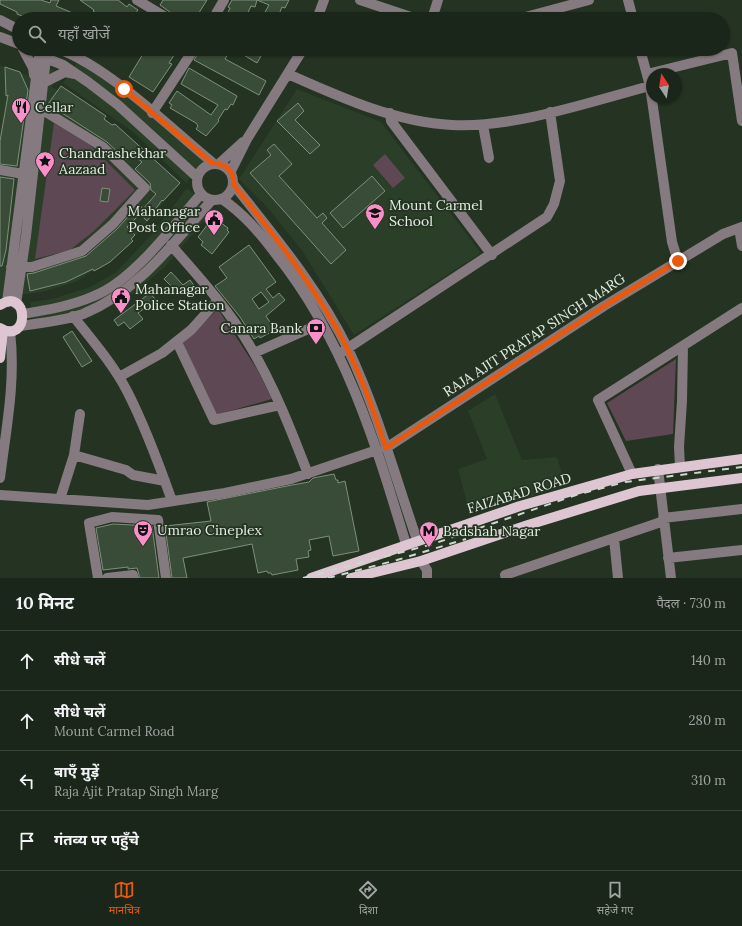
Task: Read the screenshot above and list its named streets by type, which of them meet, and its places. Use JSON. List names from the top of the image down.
{
  "streets": {
    "main road": ["FAIZABAD ROAD"],
    "street": ["RAJA AJIT PRATAP SINGH MARG"]
  },
  "places": {
    "restaurant": ["Cellar"],
    "place": ["Chandrashekhar Aazaad"],
    "school or university": ["Mount Carmel School"],
    "public building": ["Mahanagar Post Office", "Mahanagar Police Station"],
    "bank": ["Canara Bank"],
    "theatre": ["Umrao Cineplex"],
    "metro station": ["Badshah Nagar"]
  },
  "north": "top",
  "page": {
    "search": "यहाँ खोजें",
    "heading": ["10 मिनट", "पैदल · 730 m"],
    "list": [
      ["सीधे चलें", "140 m"],
      ["सीधे चलें", "Mount Carmel Road", "280 m"],
      ["बाएँ मुड़ें", "Raja Ajit Pratap Singh Marg", "310 m"],
      "गंतव्य पर पहुँचे"
    ],
    "nav": ["मानचित्र", "दिशा", "सहेजे गए"]
  }
}
